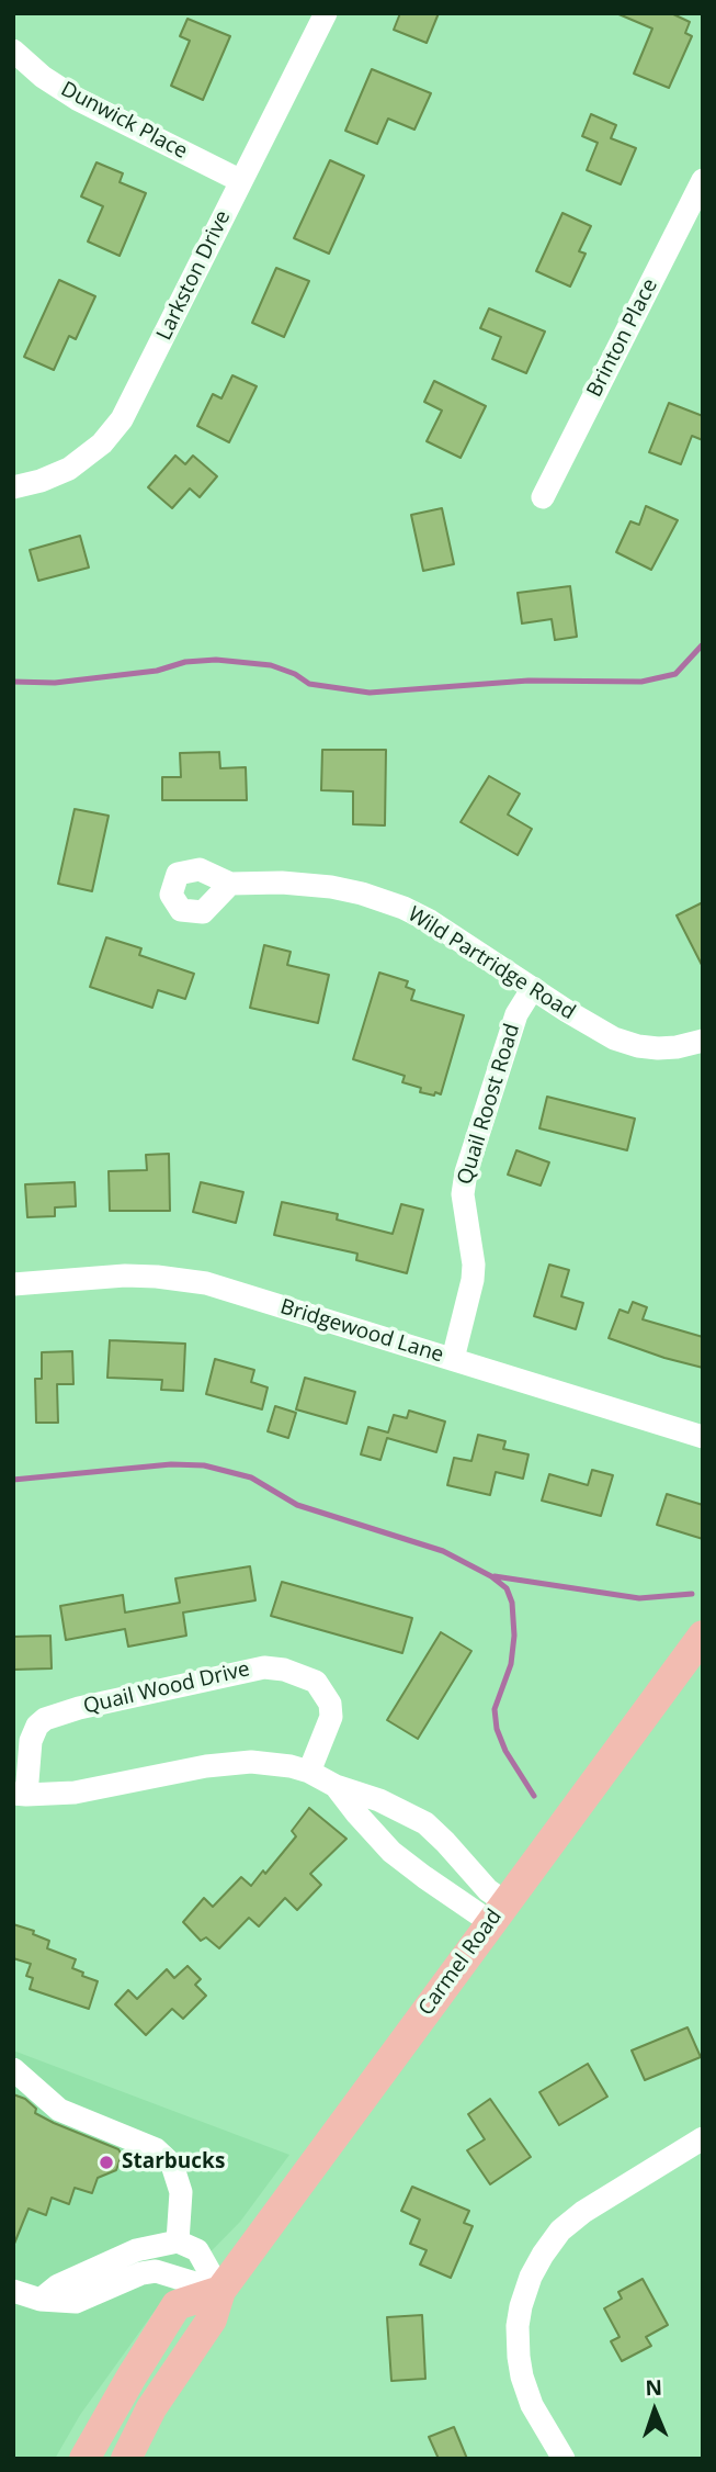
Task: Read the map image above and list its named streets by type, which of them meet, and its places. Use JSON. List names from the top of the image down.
{
  "streets": {
    "main road": ["Carmel Road"],
    "street": [
      "Dunwick Place",
      "Larkston Drive",
      "Brinton Place",
      "Wild Partridge Road",
      "Quail Roost Road",
      "Bridgewood Lane",
      "Quail Wood Drive"
    ]
  },
  "crossings": [
    ["Dunwick Place", "Larkston Drive"],
    ["Wild Partridge Road", "Quail Roost Road"],
    ["Quail Roost Road", "Bridgewood Lane"],
    ["Quail Wood Drive", "Carmel Road"]
  ],
  "places": ["Starbucks"],
  "north": "top"
}
